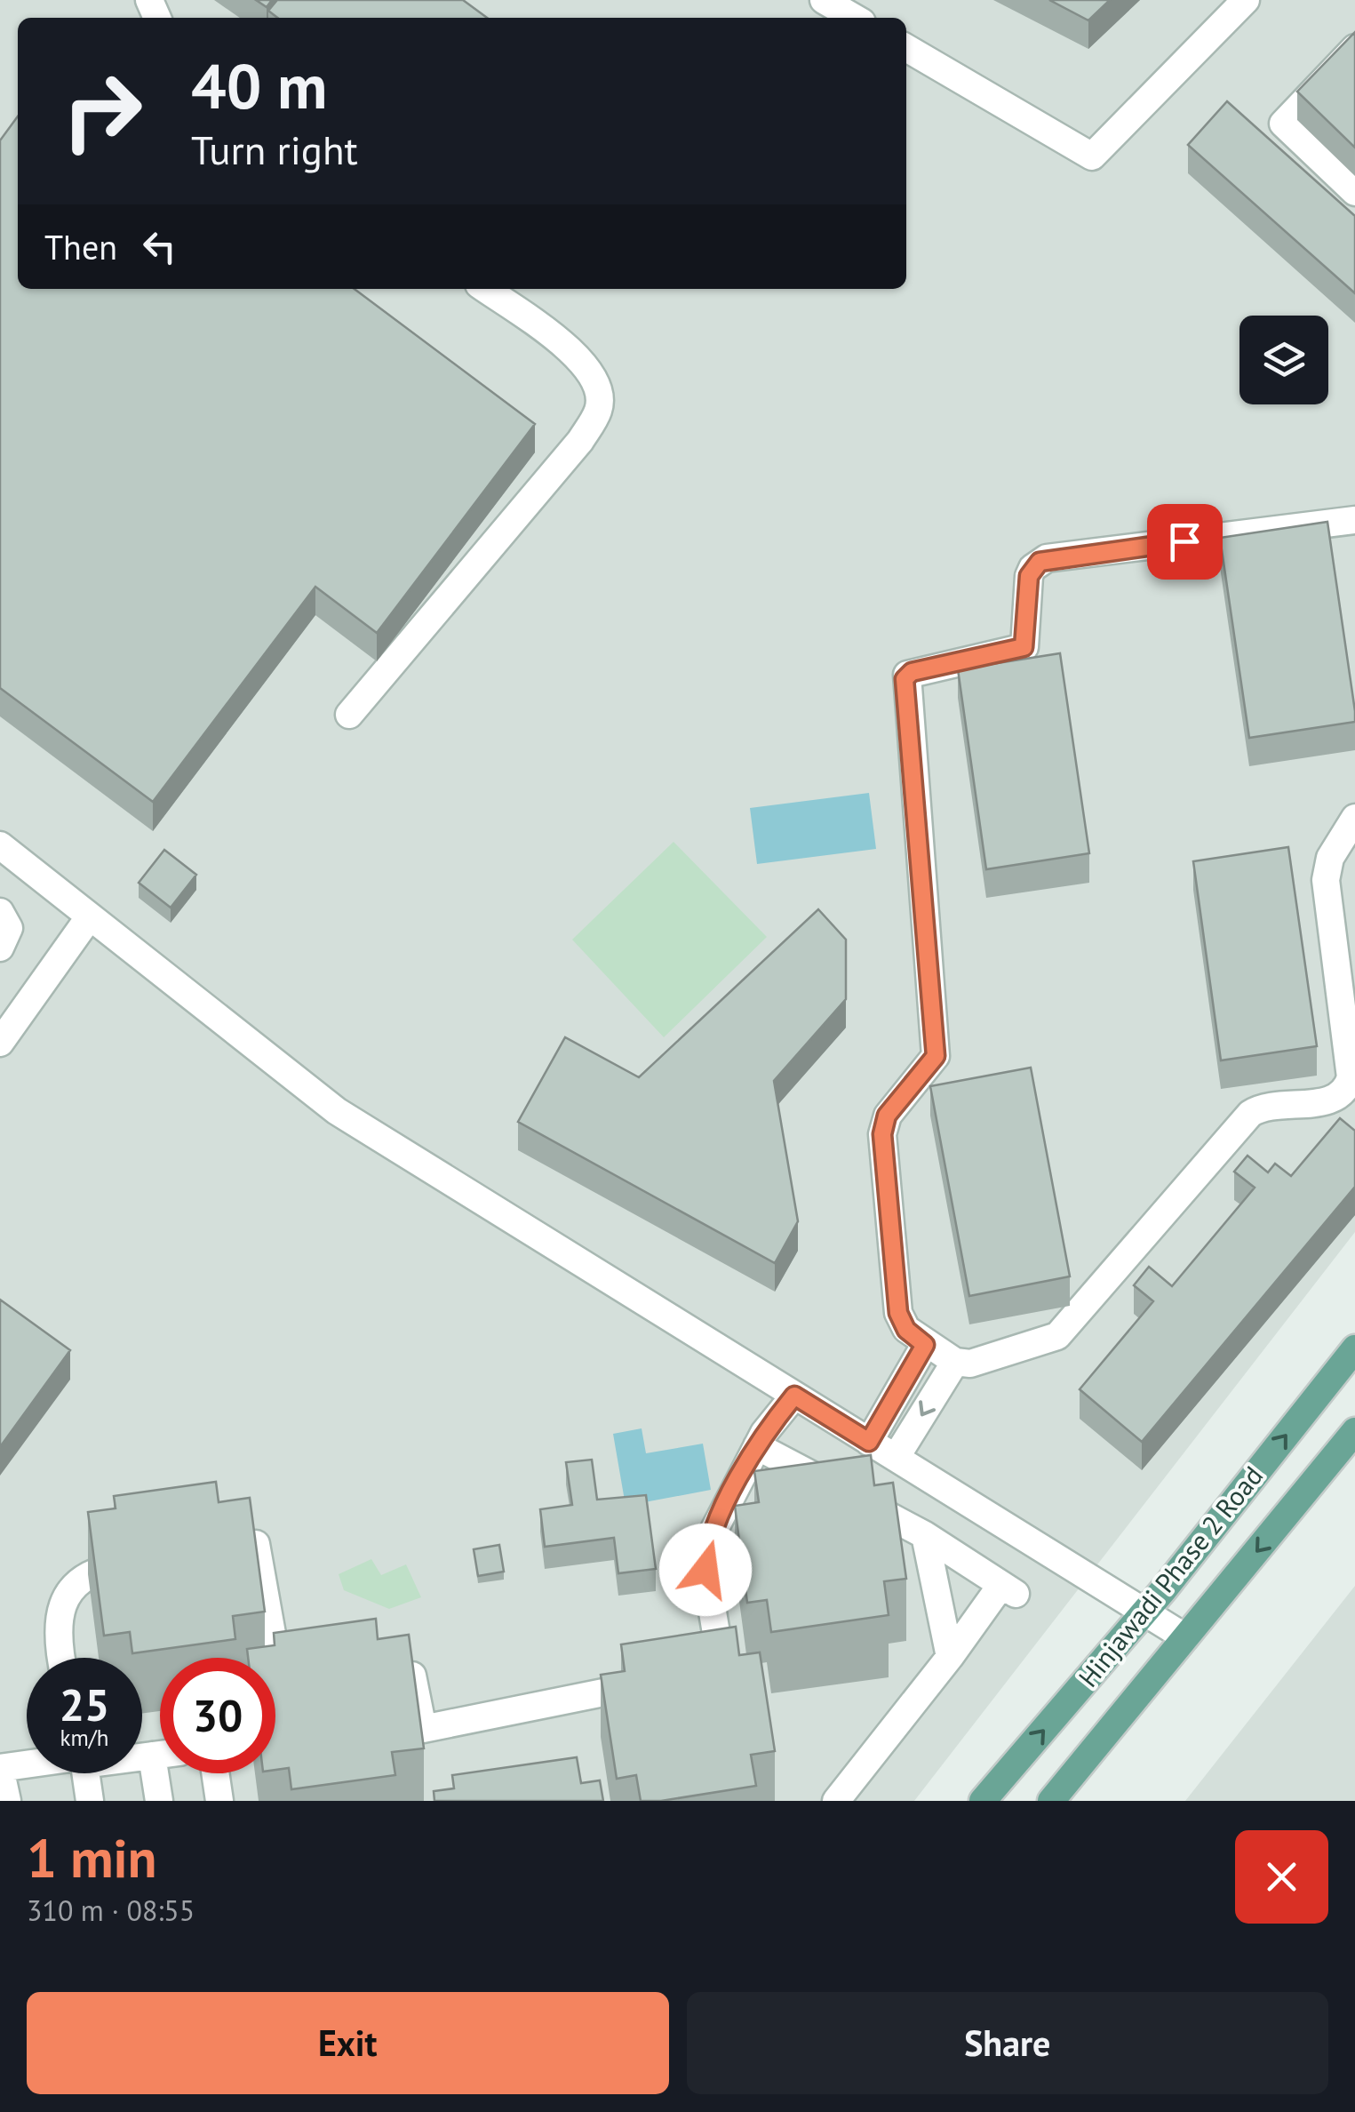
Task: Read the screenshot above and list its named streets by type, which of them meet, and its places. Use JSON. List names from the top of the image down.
{
  "streets": {
    "main road": ["Hinjawadi Phase 2 Road"]
  },
  "page": {
    "turn": ["40 m", "Turn right"],
    "then": "Then",
    "speed": "25 km/h",
    "limit": "30",
    "heading": ["1 min", "310 m · 08:55"],
    "buttons": ["Exit", "Share"]
  }
}
